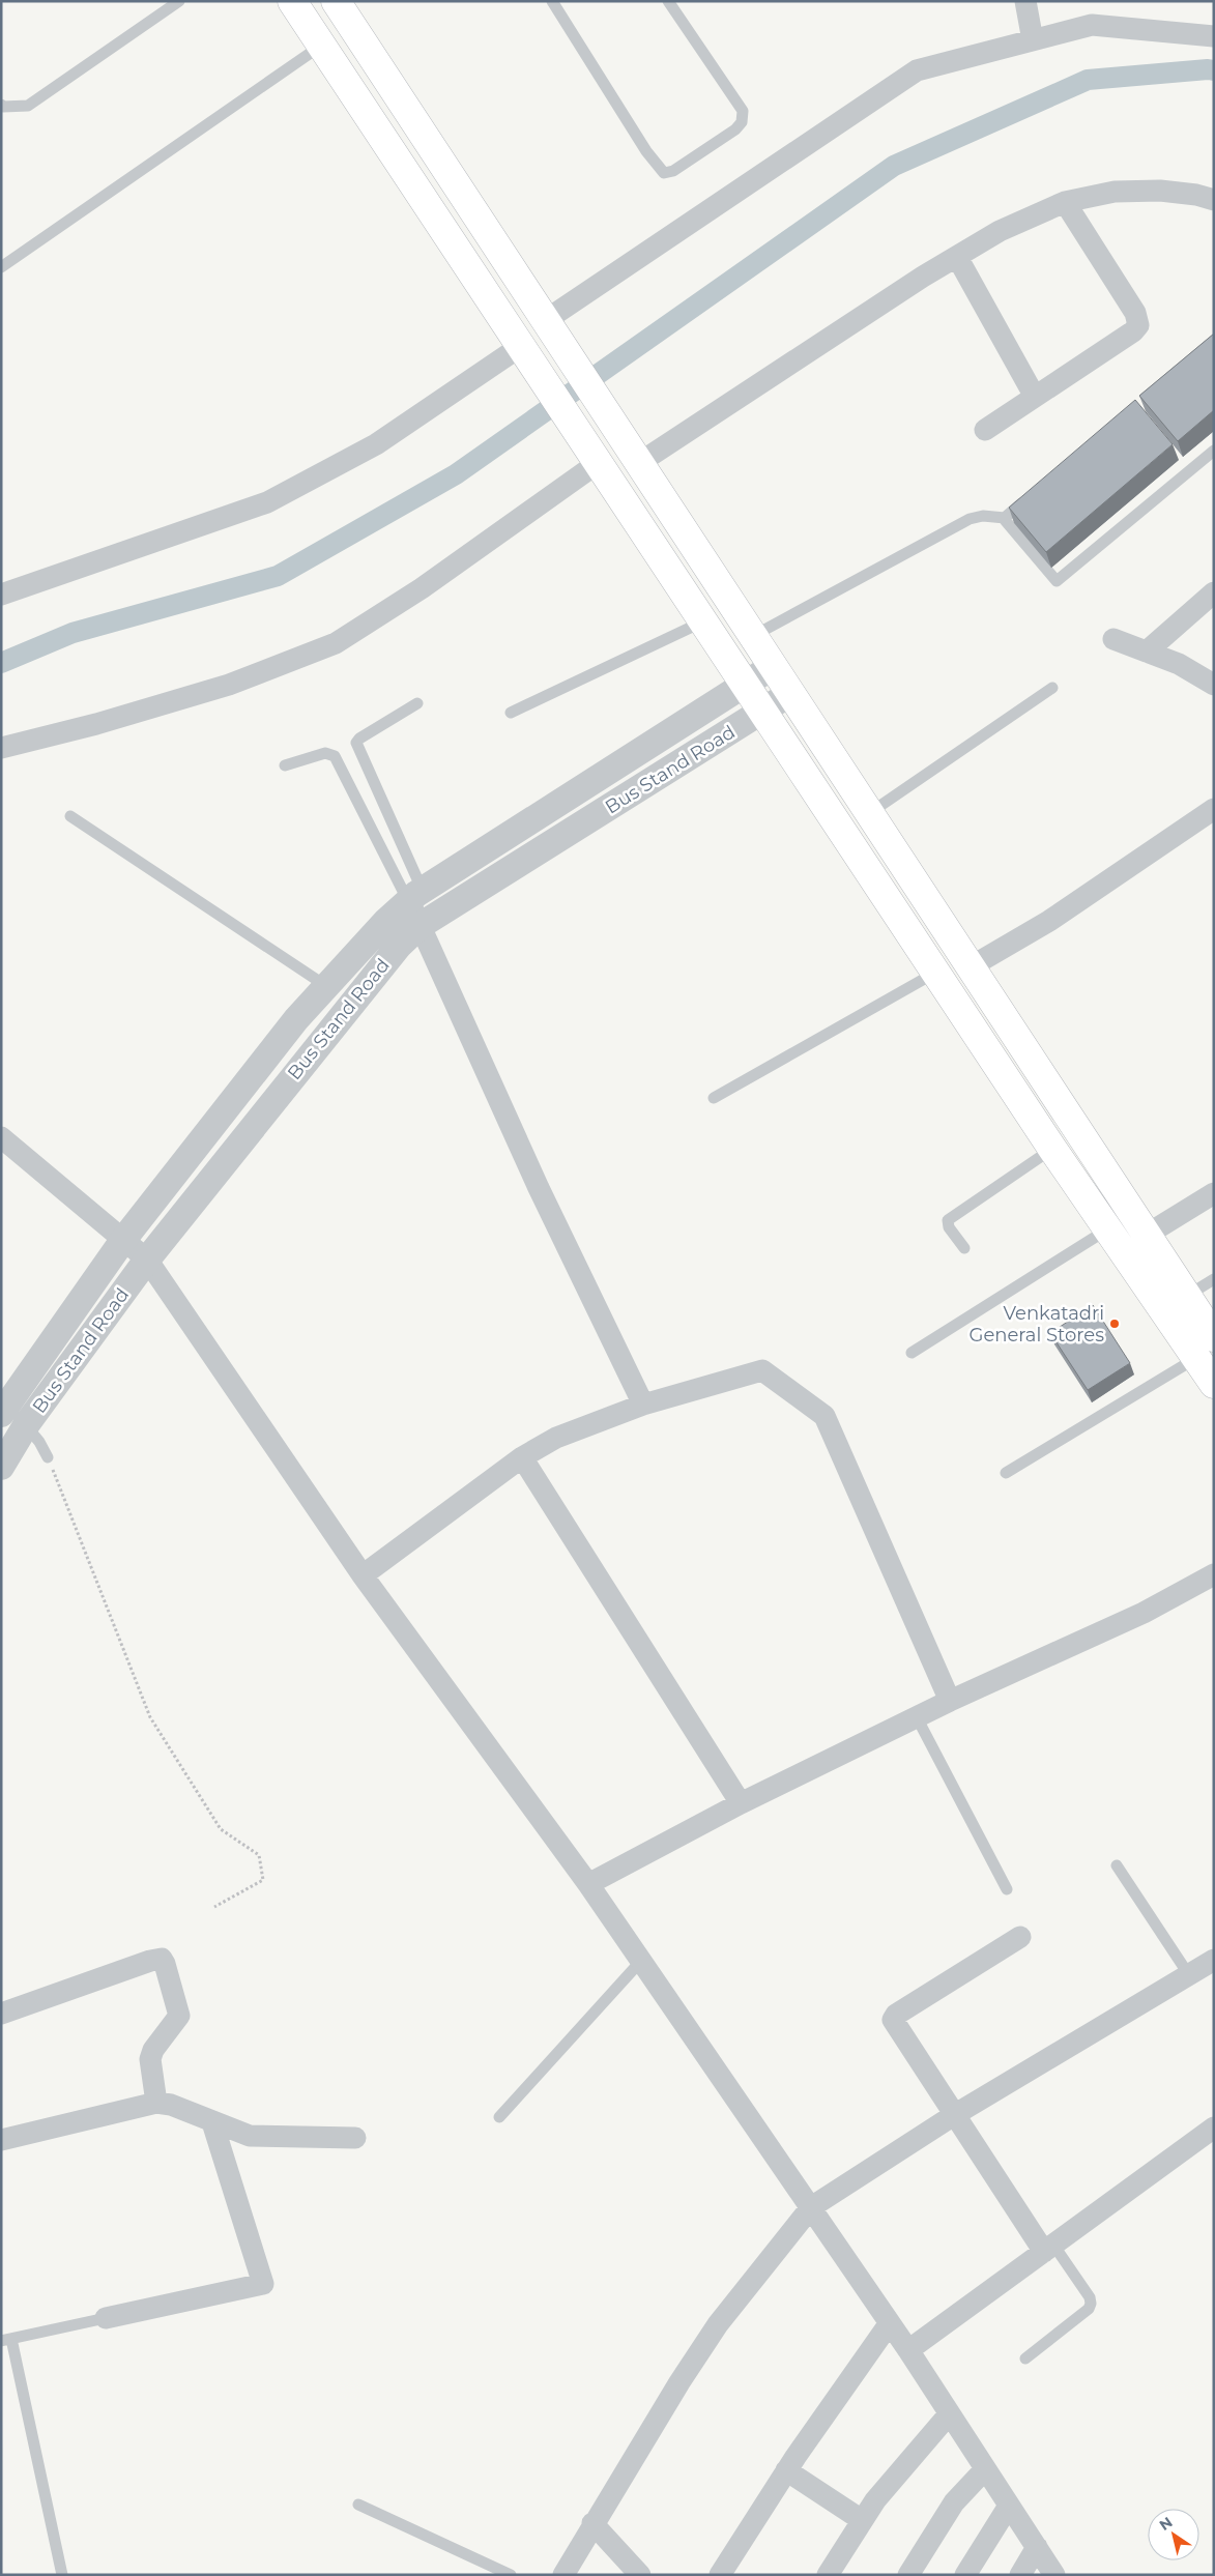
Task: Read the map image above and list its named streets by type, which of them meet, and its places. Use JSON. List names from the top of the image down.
{
  "streets": {
    "street": ["Bus Stand Road"]
  },
  "places": ["Venkatadri General Stores"],
  "north": "top left"
}
